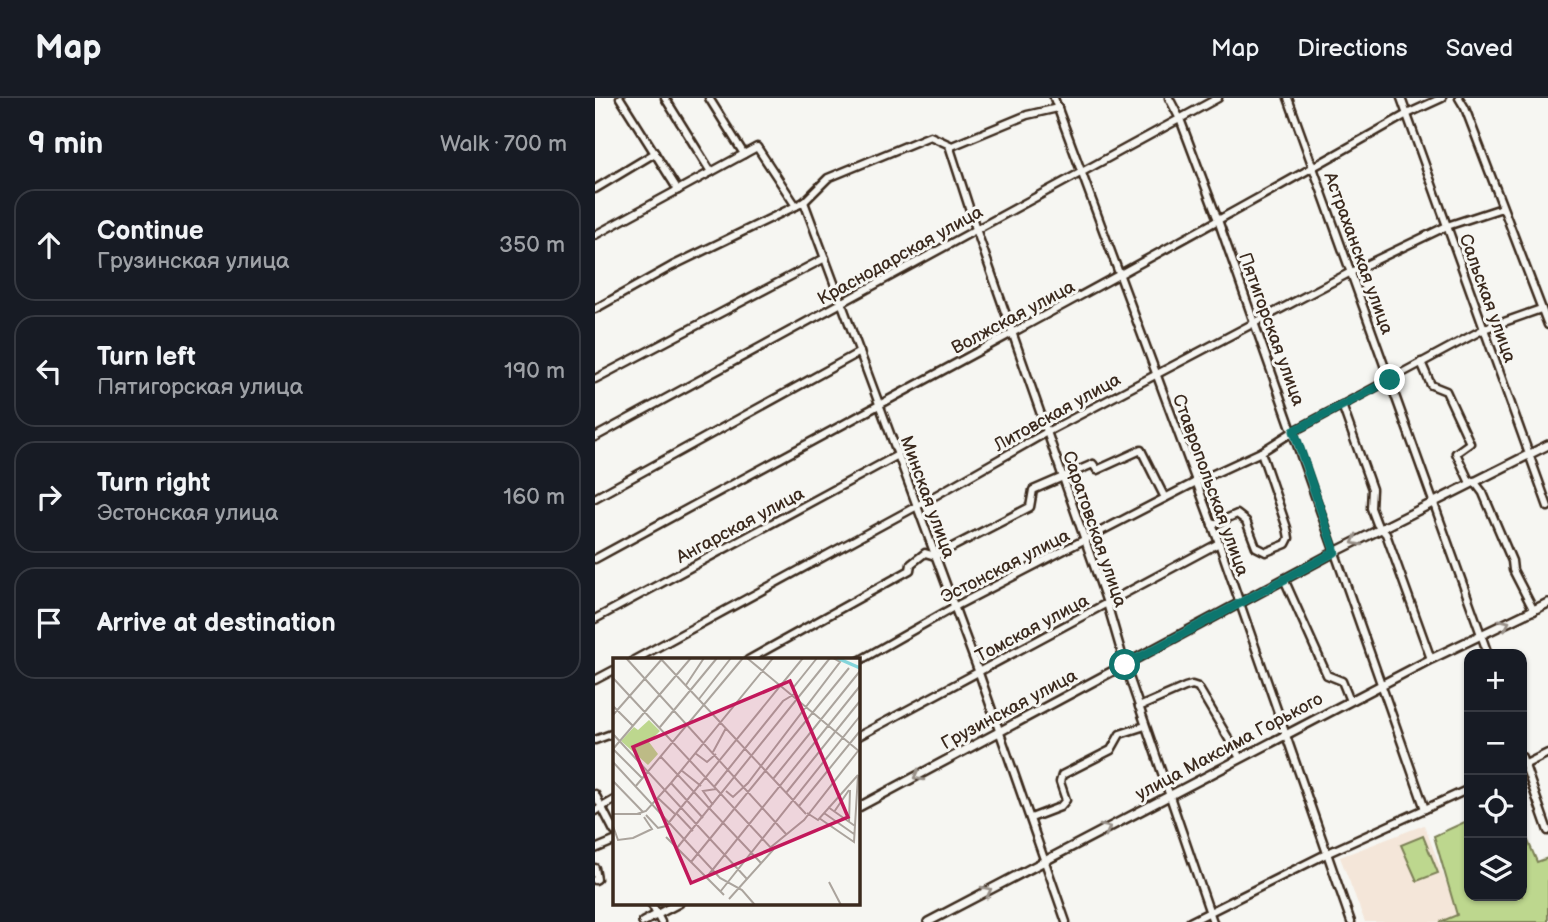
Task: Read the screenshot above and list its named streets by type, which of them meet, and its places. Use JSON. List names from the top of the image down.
{
  "streets": {
    "main road": ["Грузинская улица", "улица Максима Горького"],
    "street": [
      "Астраханская улица",
      "Краснодарская улица",
      "Сальская улица",
      "Волжская улица",
      "Пятигорская улица",
      "Литовская улица",
      "Ставропольская улица",
      "Минская улица",
      "Ангарская улица",
      "Саратовская улица",
      "Эстонская улица",
      "Томская улица"
    ]
  },
  "crossings": [
    ["Астраханская улица", "Волжская улица"],
    ["Астраханская улица", "Литовская улица"],
    ["Астраханская улица", "Эстонская улица"],
    ["Астраханская улица", "Грузинская улица"],
    ["Астраханская улица", "улица Максима Горького"],
    ["Краснодарская улица", "Пятигорская улица"],
    ["Краснодарская улица", "Ставропольская улица"],
    ["Краснодарская улица", "Минская улица"],
    ["Краснодарская улица", "Саратовская улица"],
    ["Сальская улица", "Волжская улица"],
    ["Сальская улица", "Литовская улица"],
    ["Сальская улица", "Эстонская улица"],
    ["Сальская улица", "Грузинская улица"],
    ["Волжская улица", "Пятигорская улица"],
    ["Волжская улица", "Ставропольская улица"],
    ["Волжская улица", "Минская улица"],
    ["Волжская улица", "Саратовская улица"],
    ["Пятигорская улица", "Литовская улица"],
    ["Пятигорская улица", "Эстонская улица"],
    ["Пятигорская улица", "Грузинская улица"],
    ["Пятигорская улица", "улица Максима Горького"],
    ["Литовская улица", "Ставропольская улица"],
    ["Литовская улица", "Минская улица"],
    ["Литовская улица", "Саратовская улица"],
    ["Ставропольская улица", "Эстонская улица"],
    ["Ставропольская улица", "Томская улица"],
    ["Ставропольская улица", "Грузинская улица"],
    ["Ставропольская улица", "улица Максима Горького"],
    ["Минская улица", "Ангарская улица"],
    ["Минская улица", "Эстонская улица"],
    ["Минская улица", "Томская улица"],
    ["Минская улица", "Грузинская улица"],
    ["Минская улица", "улица Максима Горького"],
    ["Саратовская улица", "Эстонская улица"],
    ["Саратовская улица", "Томская улица"],
    ["Саратовская улица", "Грузинская улица"],
    ["Саратовская улица", "улица Максима Горького"]
  ],
  "one_way": ["улица Максима Горького"],
  "page": {
    "header": "Map",
    "nav": ["Map", "Directions", "Saved"],
    "heading": ["9 min", "Walk · 700 m"],
    "list": [
      ["Continue", "Грузинская улица", "350 m"],
      ["Turn left", "Пятигорская улица", "190 m"],
      ["Turn right", "Эстонская улица", "160 m"],
      "Arrive at destination"
    ],
    "map_buttons": ["+", "−"]
  }
}
